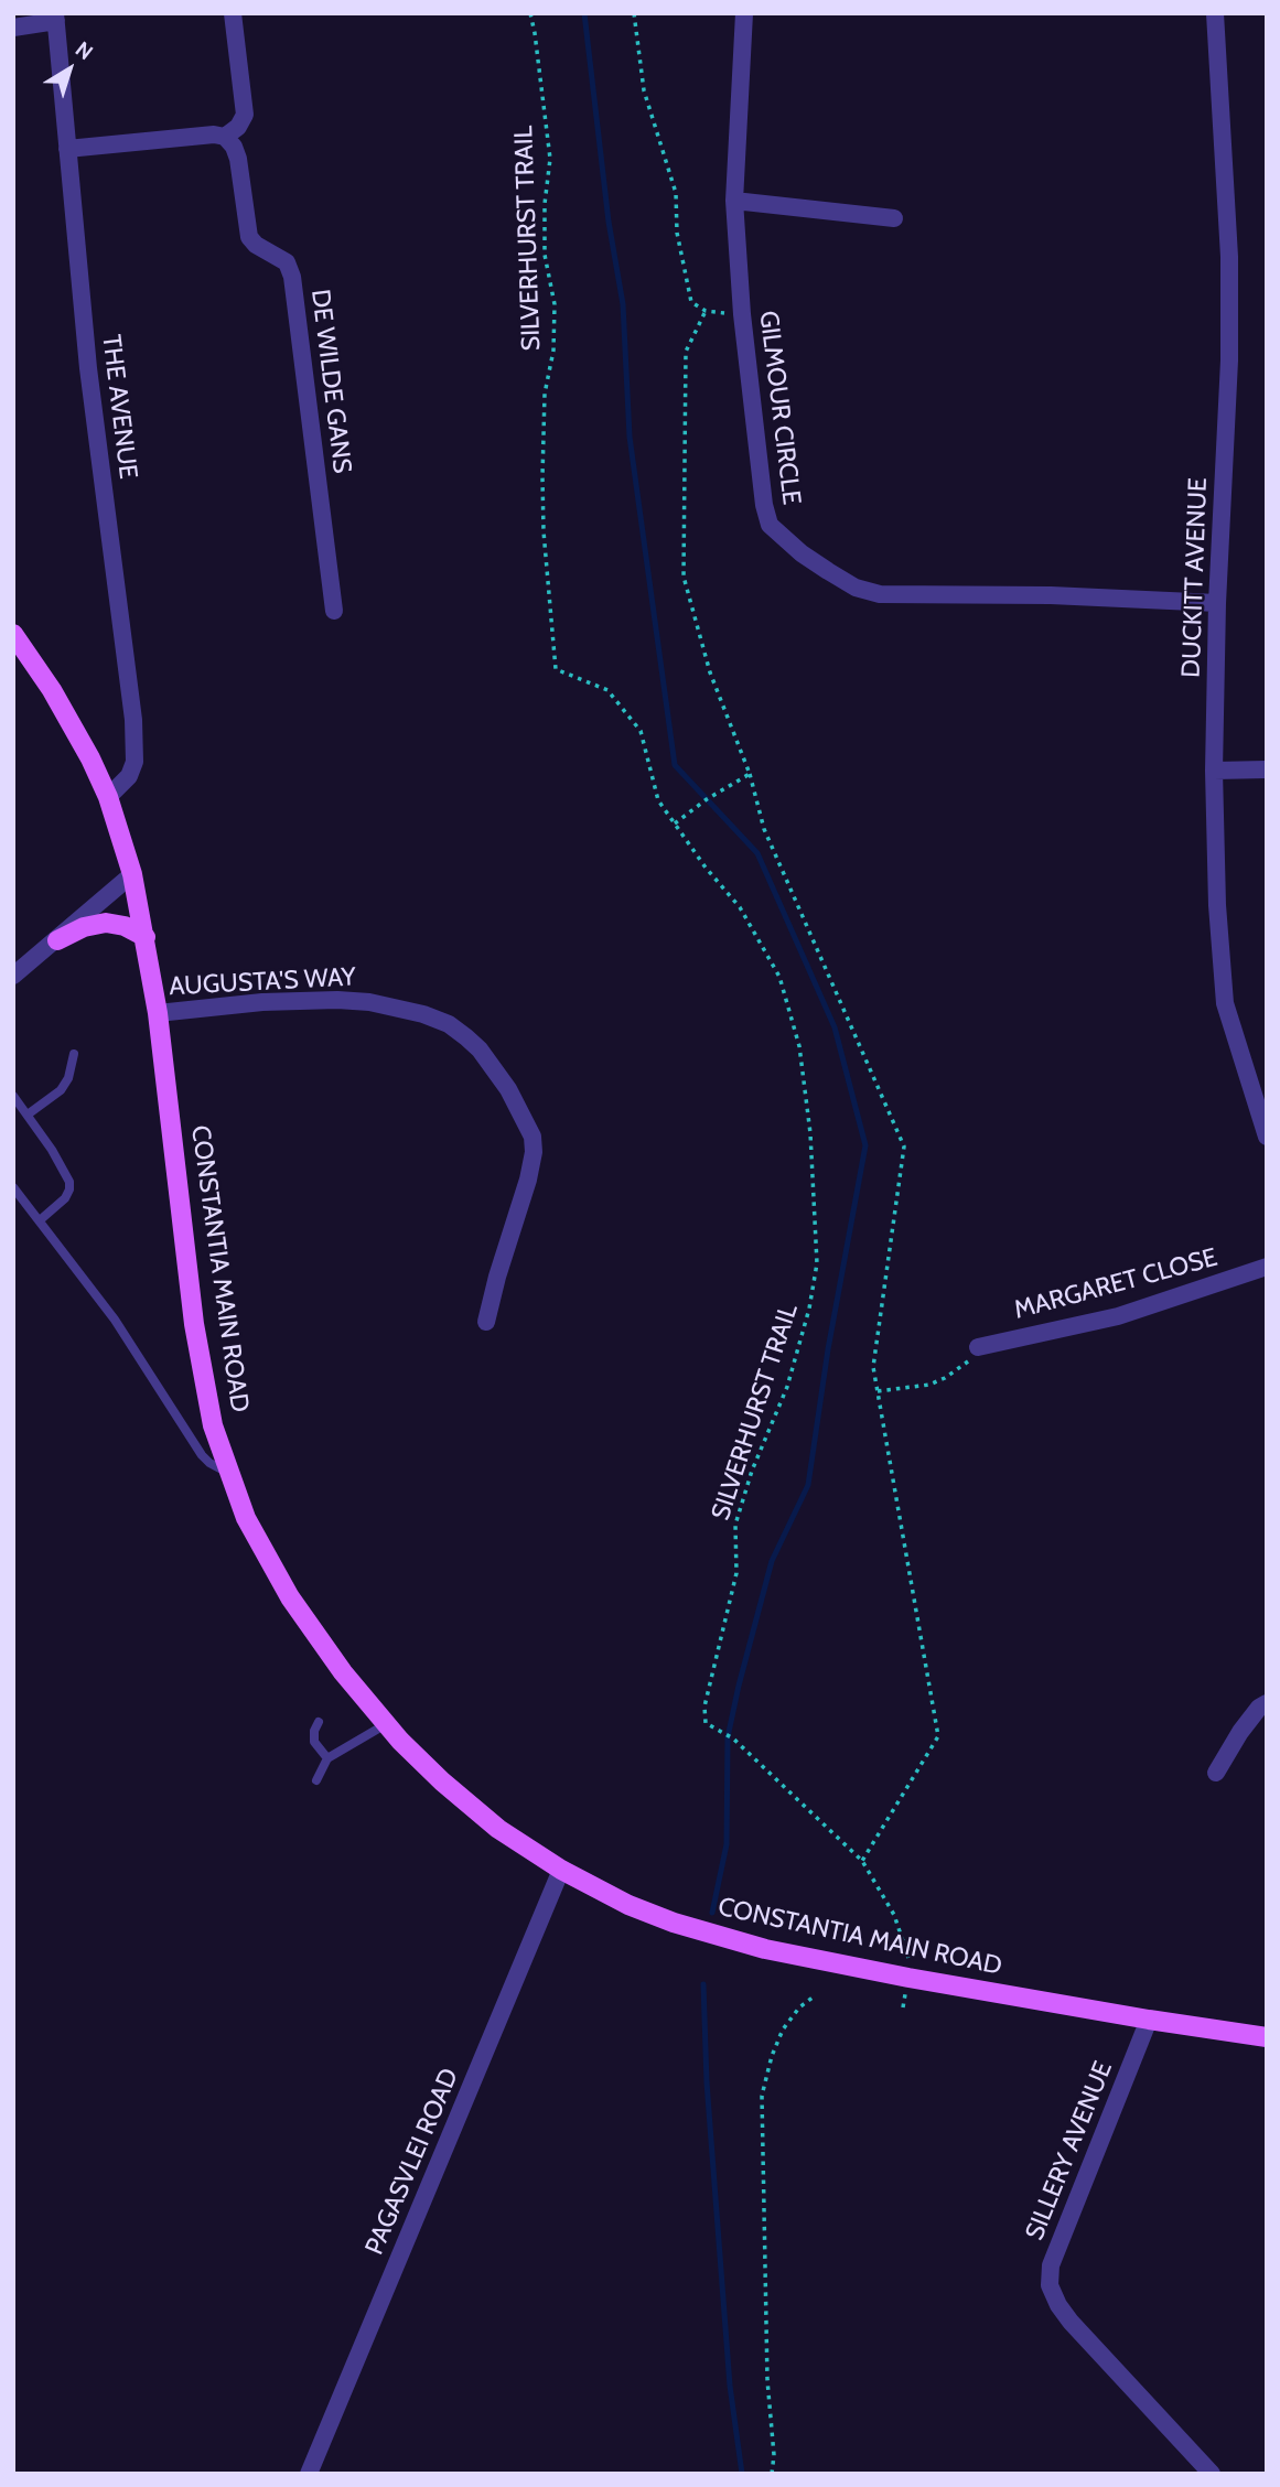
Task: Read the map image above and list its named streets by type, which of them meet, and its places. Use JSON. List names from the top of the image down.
{
  "streets": {
    "main road": ["CONSTANTIA MAIN ROAD"],
    "street": [
      "DE WILDE GANS",
      "THE AVENUE",
      "GILMOUR CIRCLE",
      "DUCKITT AVENUE",
      "AUGUSTA'S WAY",
      "MARGARET CLOSE",
      "SILLERY AVENUE",
      "PAGASVLEI ROAD"
    ],
    "path": ["SILVERHURST TRAIL"]
  },
  "crossings": [
    ["THE AVENUE", "CONSTANTIA MAIN ROAD"],
    ["GILMOUR CIRCLE", "DUCKITT AVENUE"],
    ["AUGUSTA'S WAY", "CONSTANTIA MAIN ROAD"],
    ["CONSTANTIA MAIN ROAD", "SILLERY AVENUE"],
    ["CONSTANTIA MAIN ROAD", "PAGASVLEI ROAD"]
  ],
  "north": "top right"
}
